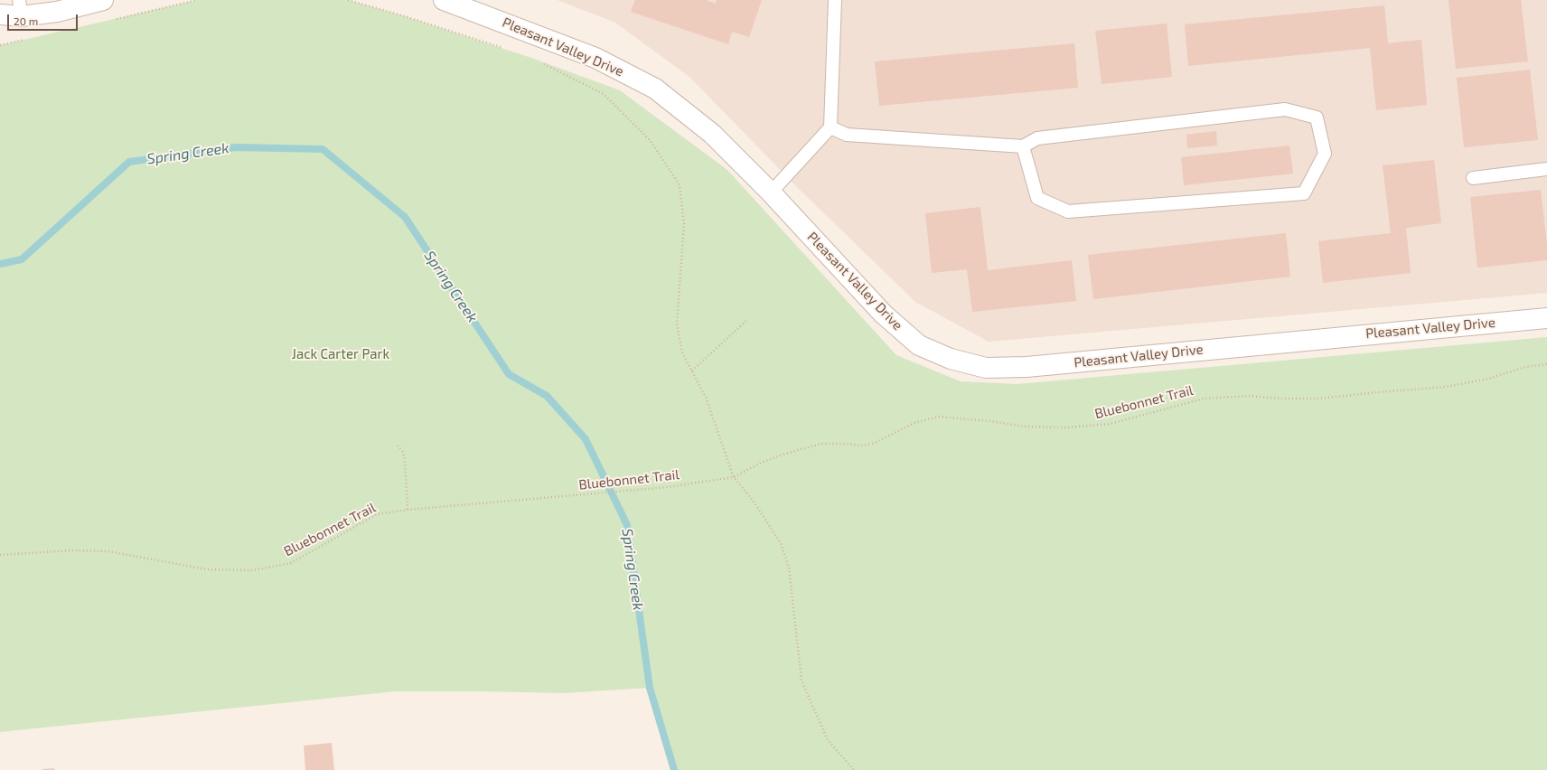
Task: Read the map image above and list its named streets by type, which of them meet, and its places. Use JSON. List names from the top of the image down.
{
  "streets": {
    "street": ["Pleasant Valley Drive"],
    "path": ["Bluebonnet Trail"]
  },
  "water": ["Spring Creek"],
  "parks": ["Jack Carter Park"],
  "scale_bar": "20 m"
}
